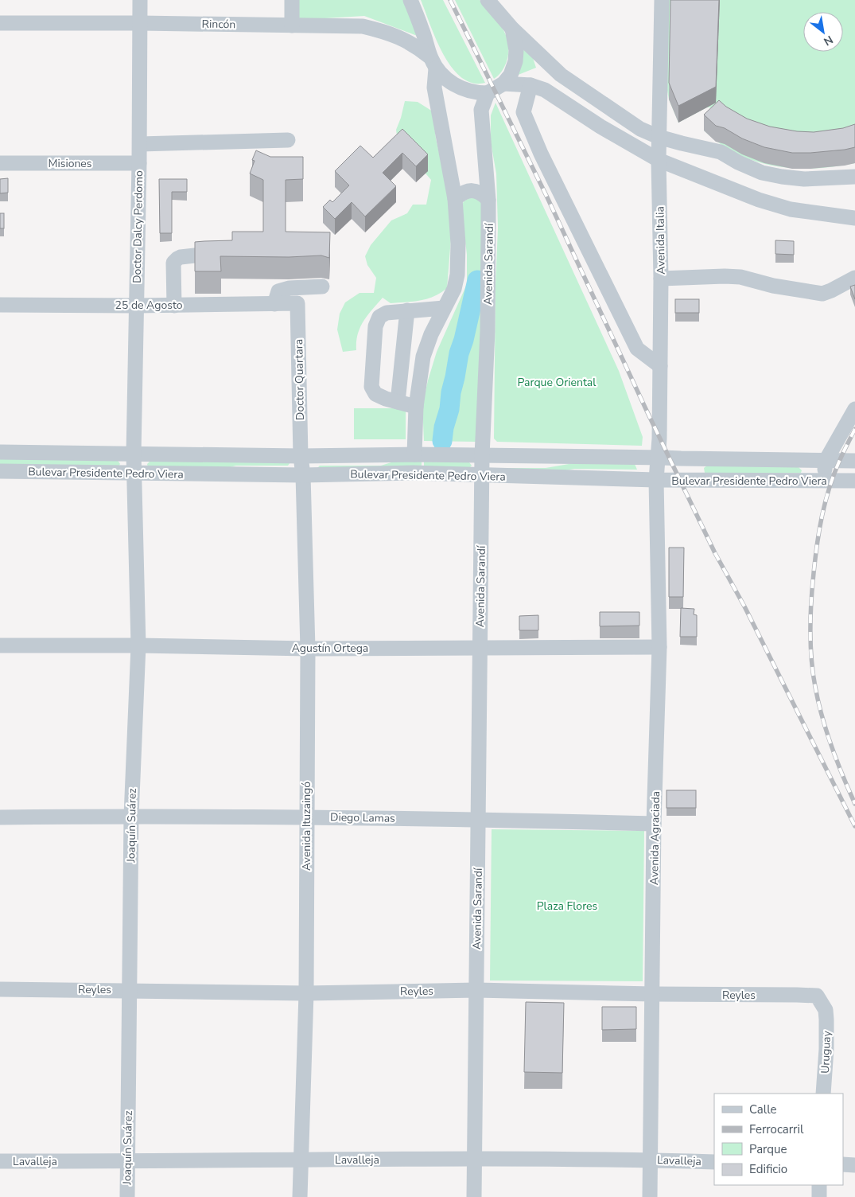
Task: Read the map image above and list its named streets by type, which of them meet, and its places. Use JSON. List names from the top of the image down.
{
  "streets": {
    "street": [
      "Rincón",
      "Misiones",
      "Doctor Dalcy Perdomo",
      "Avenida Italia",
      "Avenida Sarandí",
      "25 de Agosto",
      "Doctor Quartara",
      "Bulevar Presidente Pedro Viera",
      "Agustín Ortega",
      "Diego Lamas",
      "Joaquín Suárez",
      "Avenida Ituzaingó",
      "Avenida Agraciada",
      "Reyles",
      "Uruguay",
      "Lavalleja"
    ]
  },
  "crossings": [
    ["Rincón", "Doctor Dalcy Perdomo"],
    ["Rincón", "Avenida Sarandí"],
    ["Misiones", "Doctor Dalcy Perdomo"],
    ["Doctor Dalcy Perdomo", "25 de Agosto"],
    ["Doctor Dalcy Perdomo", "Bulevar Presidente Pedro Viera"],
    ["Doctor Dalcy Perdomo", "Joaquín Suárez"],
    ["Avenida Italia", "Bulevar Presidente Pedro Viera"],
    ["Avenida Italia", "Avenida Agraciada"],
    ["Avenida Sarandí", "Bulevar Presidente Pedro Viera"],
    ["Avenida Sarandí", "Agustín Ortega"],
    ["Avenida Sarandí", "Diego Lamas"],
    ["Avenida Sarandí", "Reyles"],
    ["Avenida Sarandí", "Lavalleja"],
    ["25 de Agosto", "Doctor Quartara"],
    ["Doctor Quartara", "Bulevar Presidente Pedro Viera"],
    ["Doctor Quartara", "Avenida Ituzaingó"],
    ["Bulevar Presidente Pedro Viera", "Joaquín Suárez"],
    ["Bulevar Presidente Pedro Viera", "Avenida Ituzaingó"],
    ["Bulevar Presidente Pedro Viera", "Avenida Agraciada"],
    ["Agustín Ortega", "Joaquín Suárez"],
    ["Agustín Ortega", "Avenida Ituzaingó"],
    ["Agustín Ortega", "Avenida Agraciada"],
    ["Diego Lamas", "Joaquín Suárez"],
    ["Diego Lamas", "Avenida Ituzaingó"],
    ["Diego Lamas", "Avenida Agraciada"],
    ["Joaquín Suárez", "Reyles"],
    ["Joaquín Suárez", "Lavalleja"],
    ["Avenida Ituzaingó", "Reyles"],
    ["Avenida Ituzaingó", "Lavalleja"],
    ["Avenida Agraciada", "Reyles"],
    ["Avenida Agraciada", "Lavalleja"],
    ["Reyles", "Uruguay"]
  ],
  "parks": ["Parque Oriental", "Plaza Flores"],
  "legend": [
    "Calle",
    "Ferrocarril",
    "Parque",
    "Edificio"
  ],
  "north": "bottom right"
}
